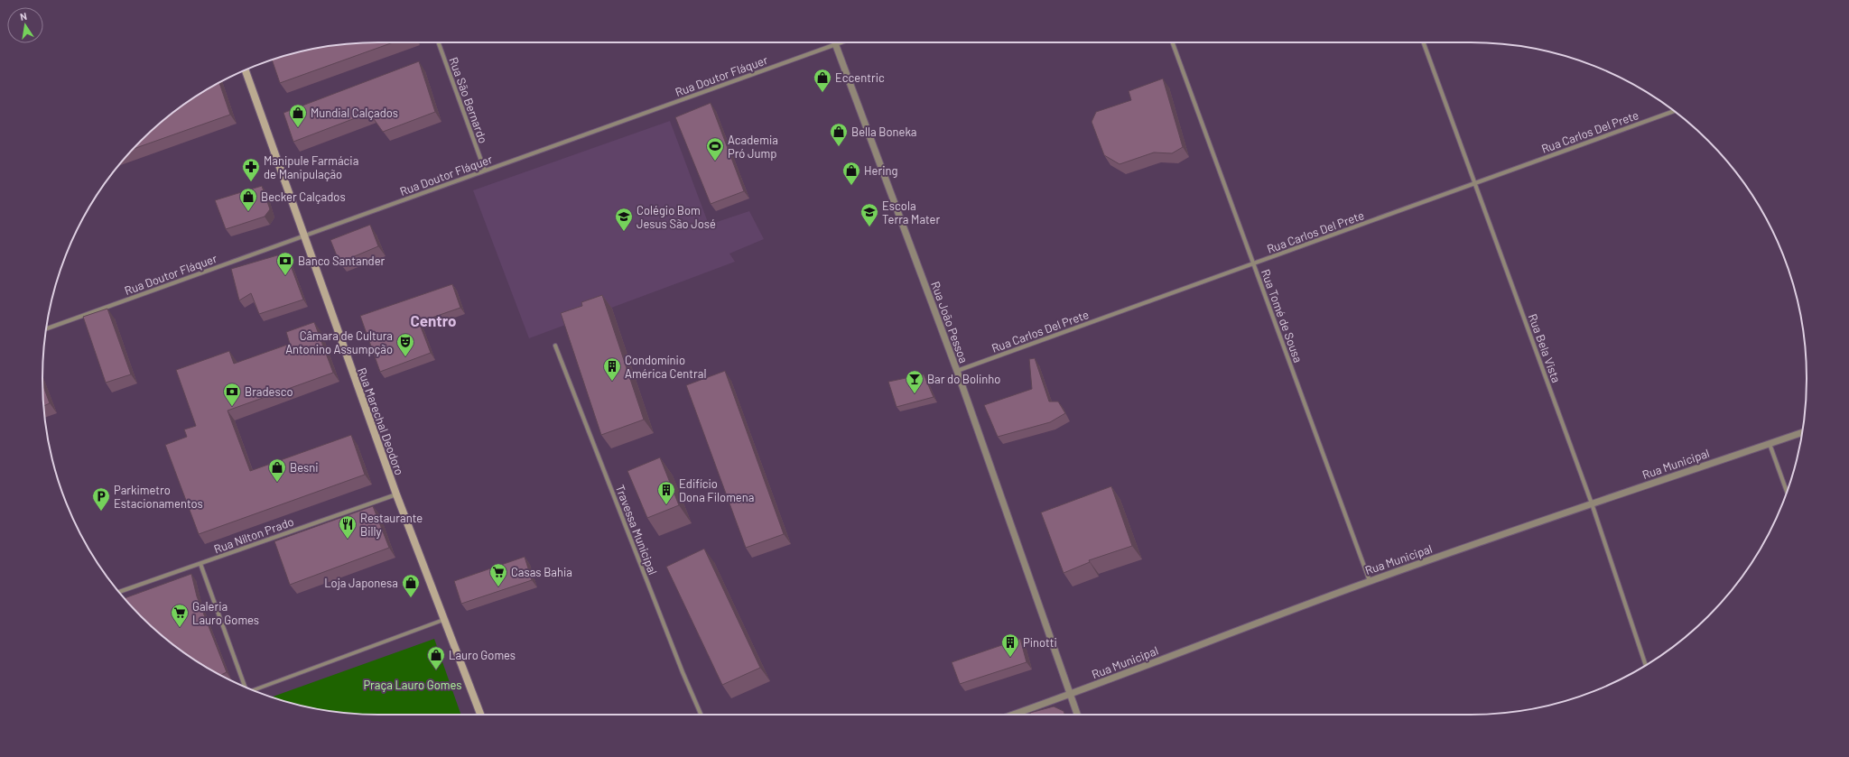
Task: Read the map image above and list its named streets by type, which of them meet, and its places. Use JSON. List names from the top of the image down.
{
  "streets": {
    "main road": ["Rua Marechal Deodoro"],
    "street": [
      "Rua Doutor Fláquer",
      "Rua São Bernardo",
      "Rua Carlos Del Prete",
      "Rua Tomé de Sousa",
      "Rua João Pessoa",
      "Rua Bela Vista",
      "Rua Municipal",
      "Travessa Municipal",
      "Rua Nílton Prado"
    ]
  },
  "crossings": [
    ["Rua Doutor Fláquer", "Rua São Bernardo"],
    ["Rua Doutor Fláquer", "Rua João Pessoa"],
    ["Rua Doutor Fláquer", "Rua Marechal Deodoro"],
    ["Rua Carlos Del Prete", "Rua Tomé de Sousa"],
    ["Rua Carlos Del Prete", "Rua João Pessoa"],
    ["Rua Carlos Del Prete", "Rua Bela Vista"],
    ["Rua Tomé de Sousa", "Rua Municipal"],
    ["Rua João Pessoa", "Rua Municipal"],
    ["Rua Bela Vista", "Rua Municipal"],
    ["Rua Marechal Deodoro", "Rua Nílton Prado"]
  ],
  "districts": ["Centro"],
  "parks": ["Praça Lauro Gomes"],
  "places": {
    "shop": [
      "Eccentric",
      "Mundial Calçados",
      "Bella Boneka",
      "Hering",
      "Becker Calçados",
      "Besni",
      "Loja Japonesa",
      "Lauro Gomes"
    ],
    "sports": ["Academia Pró Jump"],
    "pharmacy": ["Manipule Farmácia de Manipulação"],
    "school or university": ["Escola Terra Mater", "Colégio Bom Jesus São José"],
    "bank": ["Banco Santander", "Bradesco"],
    "theatre": ["Câmara de Cultura Antonino Assumpção"],
    "building": ["Condomínio América Central", "Edifício Dona Filomena", "Pinotti"],
    "bar": ["Bar do Bolinho"],
    "parking": ["Parkimetro Estacionamentos"],
    "restaurant": ["Restaurante Billy"],
    "supermarket": ["Casas Bahia", "Galeria Lauro Gomes"]
  },
  "north": "top"
}
